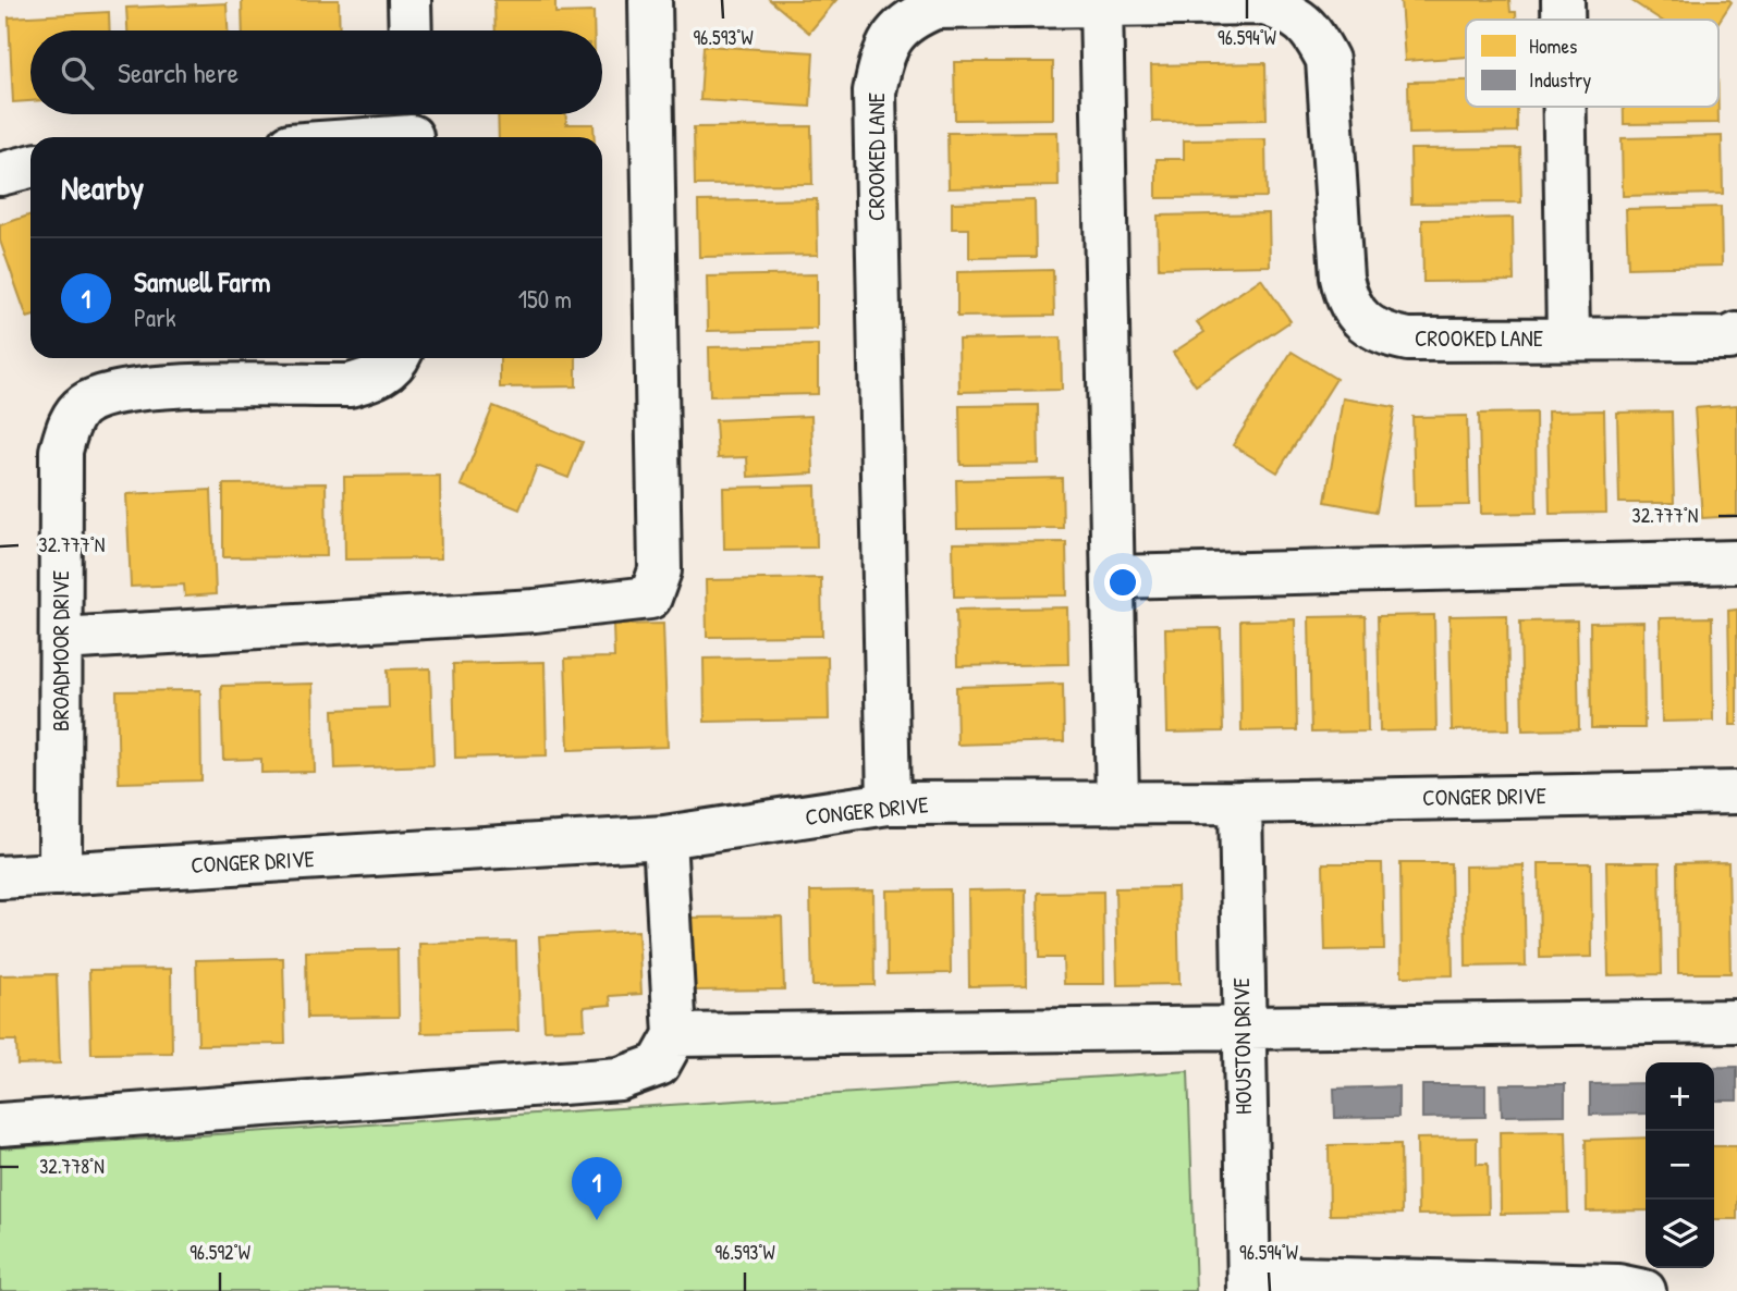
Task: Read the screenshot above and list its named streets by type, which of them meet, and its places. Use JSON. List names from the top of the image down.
{
  "streets": {
    "street": [
      "CROOKED LANE",
      "BROADMOOR DRIVE",
      "CONGER DRIVE",
      "HOUSTON DRIVE"
    ]
  },
  "crossings": [
    ["CROOKED LANE", "CONGER DRIVE"],
    ["BROADMOOR DRIVE", "CONGER DRIVE"],
    ["CONGER DRIVE", "HOUSTON DRIVE"]
  ],
  "legend": ["Homes", "Industry"],
  "page": {
    "search": "Search here",
    "heading": "Nearby",
    "list": [
      {
        "mark": "1",
        "name": "Samuell Farm",
        "note": "Park",
        "value": "150 m"
      }
    ],
    "map_buttons": ["+", "−"],
    "pins": "1"
  },
  "coordinates": [
    "96.593°W",
    "96.594°W",
    "32.777°N",
    "32.778°N",
    "96.592°W"
  ]
}
